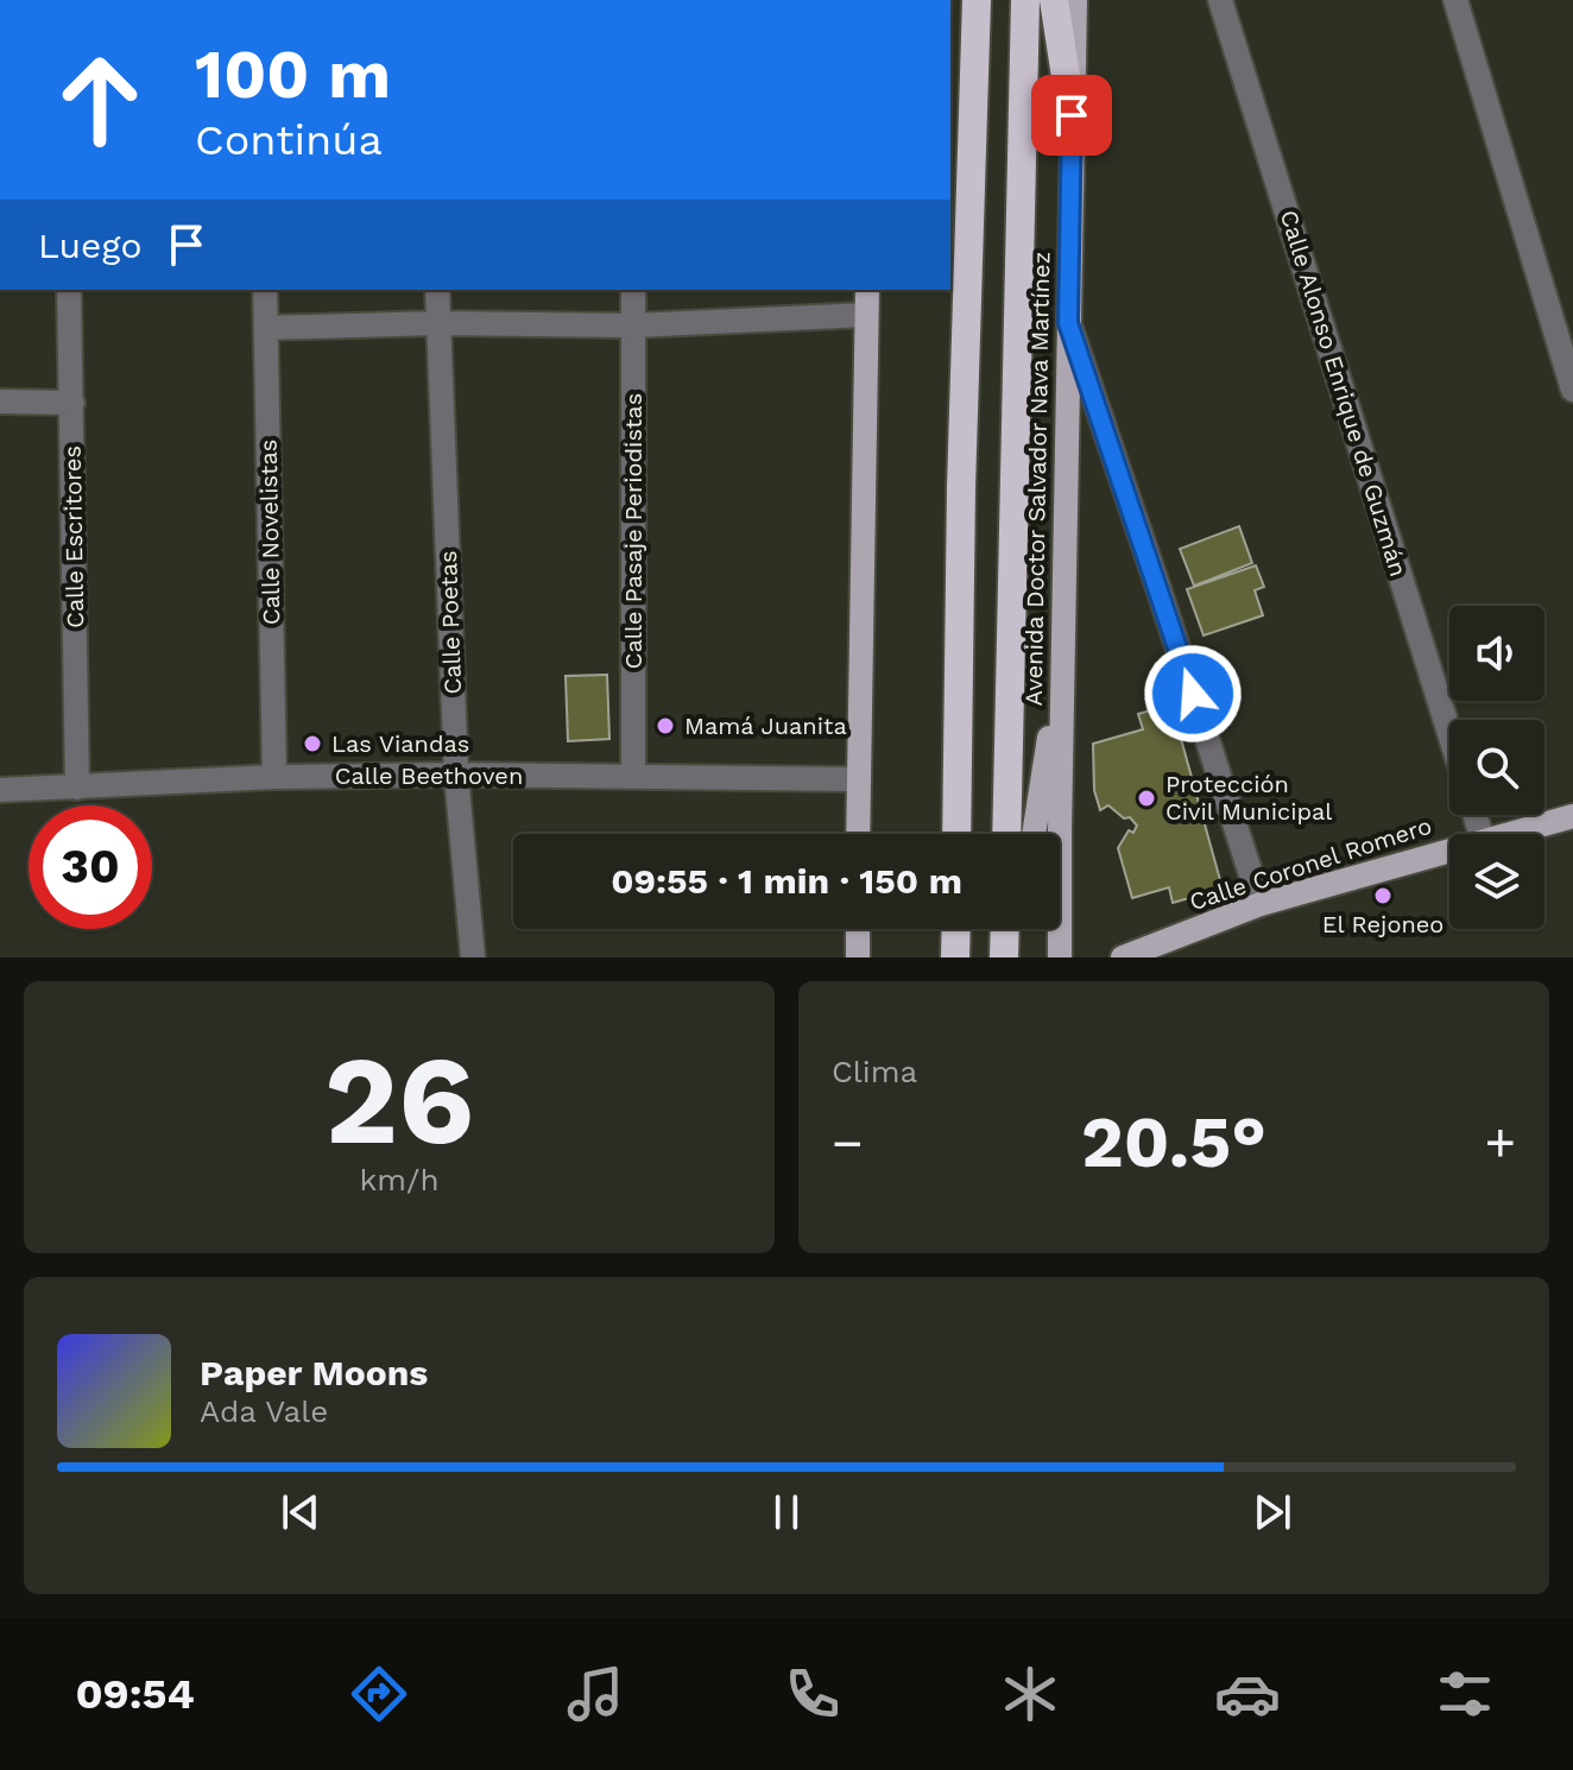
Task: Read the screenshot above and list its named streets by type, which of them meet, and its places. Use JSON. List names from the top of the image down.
{
  "streets": {
    "highway": ["Avenida Doctor Salvador Nava Martínez"],
    "main road": ["Calle Coronel Romero"],
    "street": [
      "Calle Alonso Enrique de Guzmán",
      "Calle Pasaje Periodistas",
      "Calle Novelistas",
      "Calle Escritores",
      "Calle Poetas",
      "Calle Beethoven"
    ]
  },
  "crossings": [
    ["Calle Pasaje Periodistas", "Calle Beethoven"],
    ["Calle Novelistas", "Calle Beethoven"],
    ["Calle Escritores", "Calle Beethoven"],
    ["Calle Poetas", "Calle Beethoven"]
  ],
  "places": [
    "Mamá Juanita",
    "Las Viandas",
    "Protección Civil Municipal",
    "El Rejoneo"
  ],
  "page": {
    "turn": ["100 m", "Continúa"],
    "then": "Luego",
    "limit": "30",
    "trip": "09:55 · 1 min · 150 m",
    "tile": [
      ["26", "km/h"],
      "Clima"
    ],
    "heat": ["−", "20.5°", "+"],
    "song": ["Paper Moons", "Ada Vale"],
    "tabs": "09:54"
  }
}
